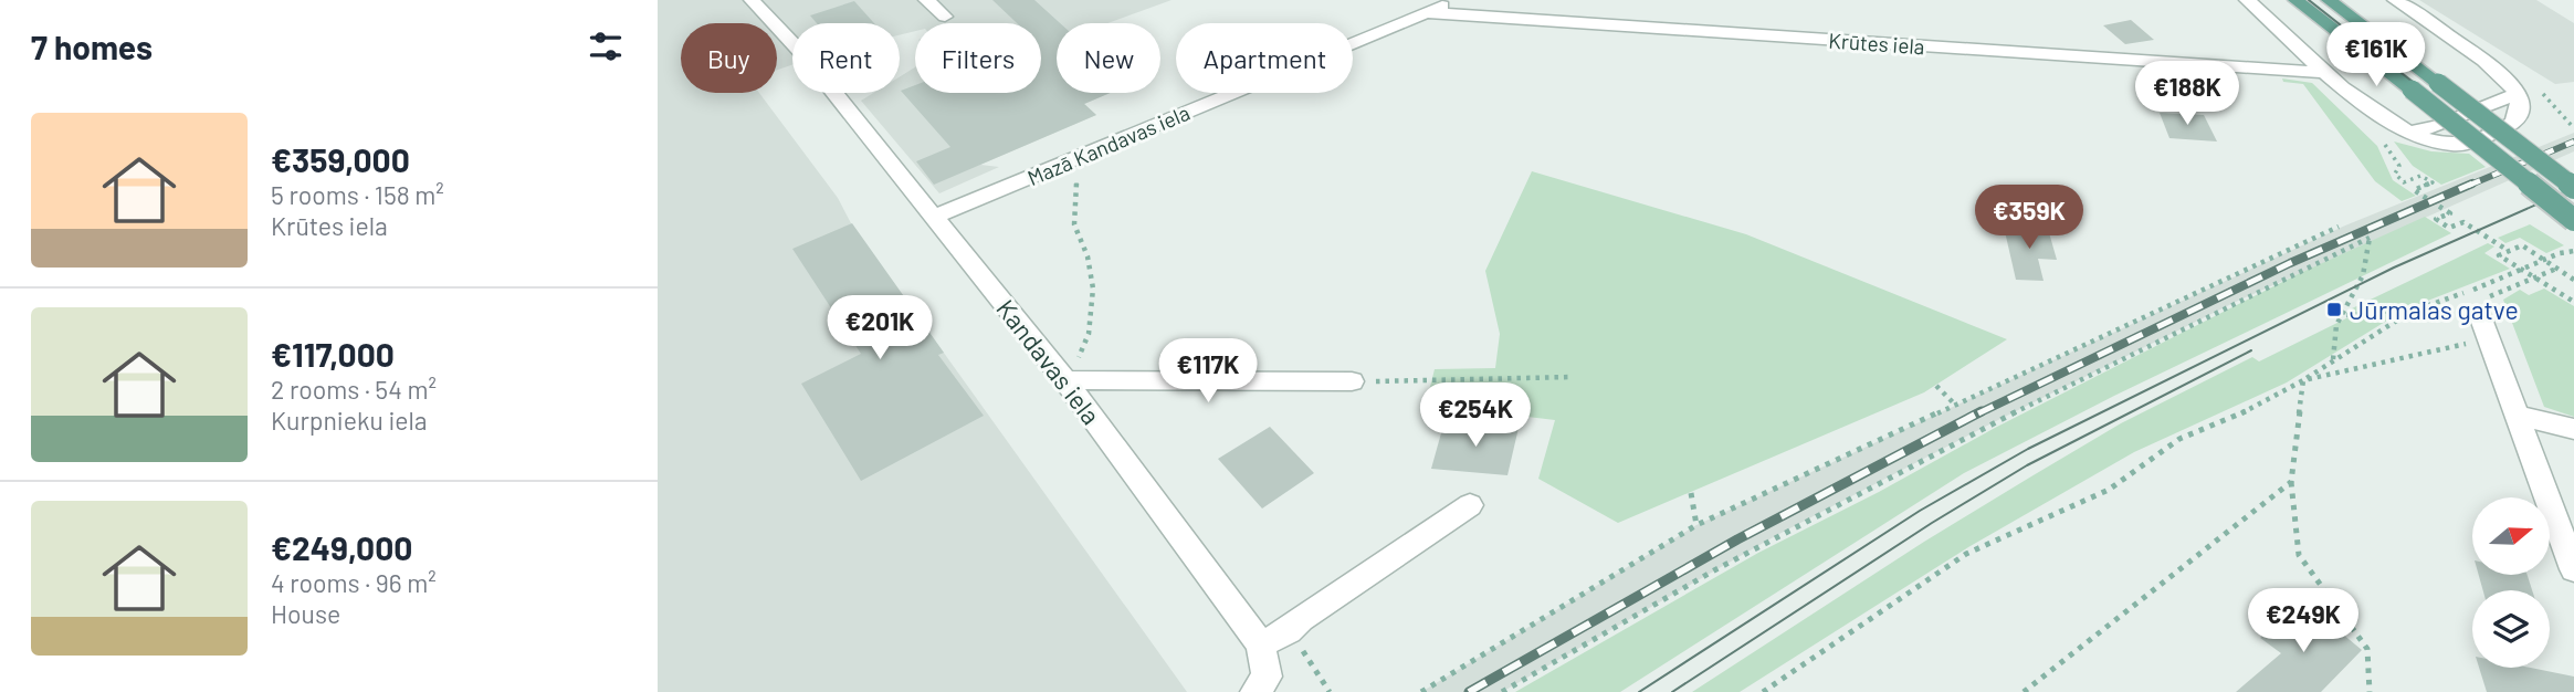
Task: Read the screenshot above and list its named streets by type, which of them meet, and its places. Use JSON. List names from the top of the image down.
{
  "streets": {
    "street": ["Krūtes iela", "Mazā Kandavas iela", "Kandavas iela"]
  },
  "crossings": [
    ["Krūtes iela", "Mazā Kandavas iela"],
    ["Mazā Kandavas iela", "Kandavas iela"]
  ],
  "places": {
    "transit": ["Jūrmalas gatve"]
  },
  "north": "right",
  "page": {
    "heading": "7 homes",
    "price": [
      "€161K",
      "€188K",
      "€359K",
      "€201K",
      "€117K",
      "€254K",
      "€249K"
    ],
    "chip": [
      "Buy",
      "Rent",
      "Filters",
      "New",
      "Apartment"
    ],
    "list": [
      {
        "name": "€359,000",
        "note": "5 rooms · 158 m² · Krūtes iela"
      },
      {
        "name": "€117,000",
        "note": "2 rooms · 54 m² · Kurpnieku iela"
      },
      {
        "name": "€249,000",
        "note": "4 rooms · 96 m² · House"
      }
    ]
  }
}
